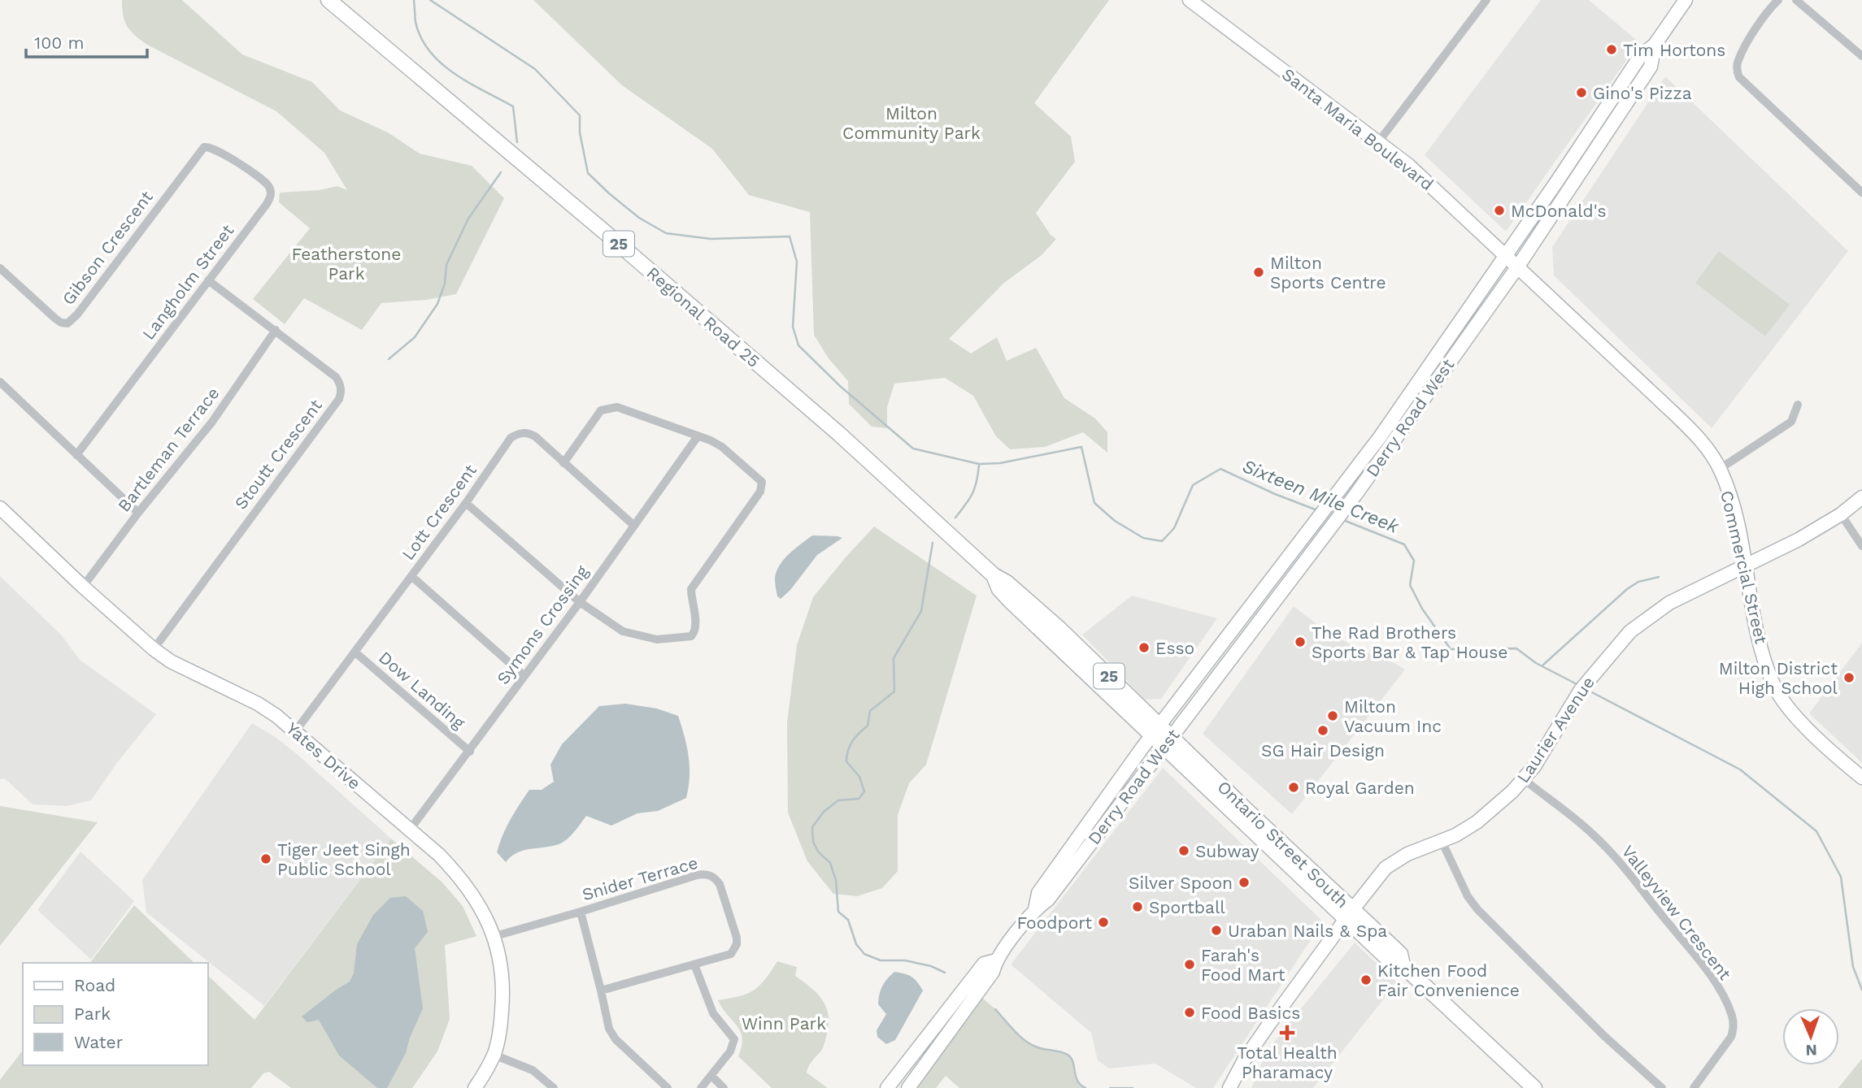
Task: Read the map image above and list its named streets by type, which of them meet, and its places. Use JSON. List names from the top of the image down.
{
  "streets": {
    "main road": ["25", "Regional Road 25", "Ontario Street South"],
    "street": [
      "Santa Maria Boulevard",
      "Gibson Crescent",
      "Langholm Street",
      "Derry Road West",
      "Bartleman Terrace",
      "Stoutt Crescent",
      "Lott Crescent",
      "Commercial Street",
      "Symons Crossing",
      "Dow Landing",
      "Laurier Avenue",
      "Yates Drive",
      "Snider Terrace",
      "Valleyview Crescent"
    ]
  },
  "crossings": [
    ["Santa Maria Boulevard", "Derry Road West"],
    ["Santa Maria Boulevard", "Commercial Street"],
    ["Gibson Crescent", "Langholm Street"],
    ["Langholm Street", "Stoutt Crescent"],
    ["Regional Road 25", "Derry Road West"],
    ["Regional Road 25", "Ontario Street South"],
    ["Derry Road West", "Commercial Street"],
    ["Derry Road West", "Ontario Street South"],
    ["Bartleman Terrace", "Stoutt Crescent"],
    ["Bartleman Terrace", "Yates Drive"],
    ["Stoutt Crescent", "Yates Drive"],
    ["Lott Crescent", "Symons Crossing"],
    ["Lott Crescent", "Dow Landing"],
    ["Lott Crescent", "Yates Drive"],
    ["Commercial Street", "Laurier Avenue"],
    ["Symons Crossing", "Dow Landing"],
    ["Symons Crossing", "Yates Drive"],
    ["Laurier Avenue", "Ontario Street South"],
    ["Laurier Avenue", "Valleyview Crescent"],
    ["Yates Drive", "Snider Terrace"]
  ],
  "water": ["Sixteen Mile Creek"],
  "parks": ["Milton Community Park", "Featherstone Park", "Winn Park"],
  "places": {
    "other": [
      "Tim Hortons",
      "Gino's Pizza",
      "McDonald's",
      "Milton Sports Centre",
      "The Rad Brothers Sports Bar & Tap House",
      "Esso",
      "Milton District High School",
      "Milton Vacuum Inc",
      "SG Hair Design",
      "Royal Garden",
      "Subway",
      "Tiger Jeet Singh Public School",
      "Silver Spoon",
      "Sportball",
      "Foodport",
      "Uraban Nails & Spa",
      "Farah's Food Mart",
      "Kitchen Food Fair Convenience",
      "Food Basics"
    ],
    "health": ["Total Health Pharamacy"]
  },
  "legend": ["Road", "Park", "Water"],
  "scale_bar": "100 m",
  "north": "bottom"
}
